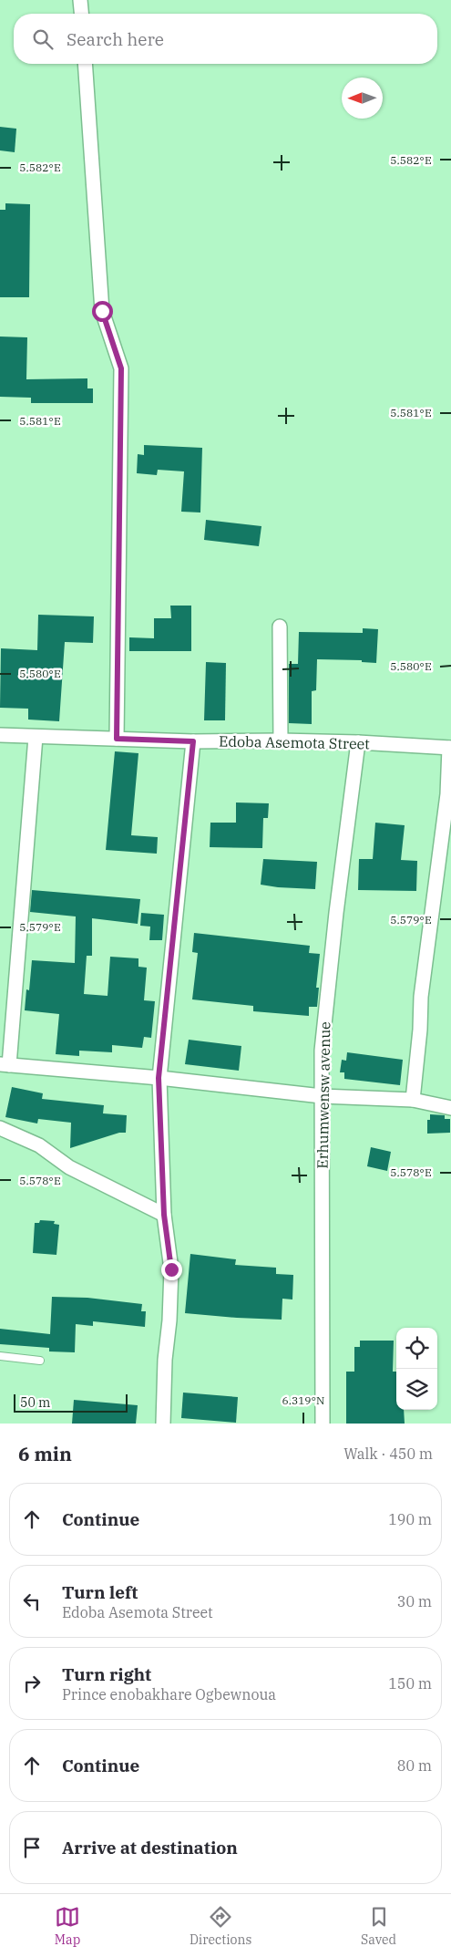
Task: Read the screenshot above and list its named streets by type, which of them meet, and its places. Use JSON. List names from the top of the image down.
{
  "streets": {
    "street": ["Edoba Asemota Street", "Erhumwensw avenue"]
  },
  "crossings": [
    ["Edoba Asemota Street", "Erhumwensw avenue"]
  ],
  "scale_bar": "50 m",
  "north": "left",
  "page": {
    "search": "Search here",
    "scale": "50 m",
    "heading": ["6 min", "Walk · 450 m"],
    "list": [
      ["Continue", "190 m"],
      ["Turn left", "Edoba Asemota Street", "30 m"],
      ["Turn right", "Prince enobakhare Ogbewnoua", "150 m"],
      ["Continue", "80 m"],
      "Arrive at destination"
    ],
    "nav": ["Map", "Directions", "Saved"]
  },
  "coordinates": [
    "5.582°E",
    "5.581°E",
    "5.580°E",
    "5.579°E",
    "5.578°E",
    "6.319°N"
  ]
}
